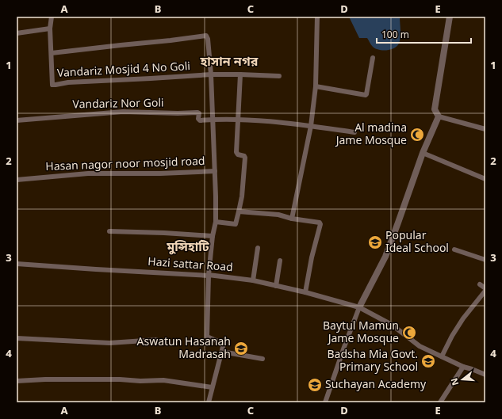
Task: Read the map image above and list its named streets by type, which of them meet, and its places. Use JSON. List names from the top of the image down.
{
  "streets": {
    "street": [
      "Vandariz Mosjid 4 No Goli",
      "Vandariz Nor Goli",
      "Hasan nagor noor mosjid road",
      "Hazi sattar Road"
    ]
  },
  "districts": ["হাসান নগর", "মুন্সিহাটি"],
  "places": {
    "mosque": ["Al madina Jame Mosque", "Baytul Mamun Jame Mosque"],
    "school or university": [
      "Popular Ideal School",
      "Aswatun Hasanah Madrasah",
      "Badsha Mia Govt. Primary School",
      "Suchayan Academy"
    ]
  },
  "scale_bar": "100 m",
  "north": "left",
  "grid": {
    "columns": [
      "A",
      "B",
      "C",
      "D",
      "E"
    ],
    "rows": [
      "1",
      "2",
      "3",
      "4"
    ]
  }
}
